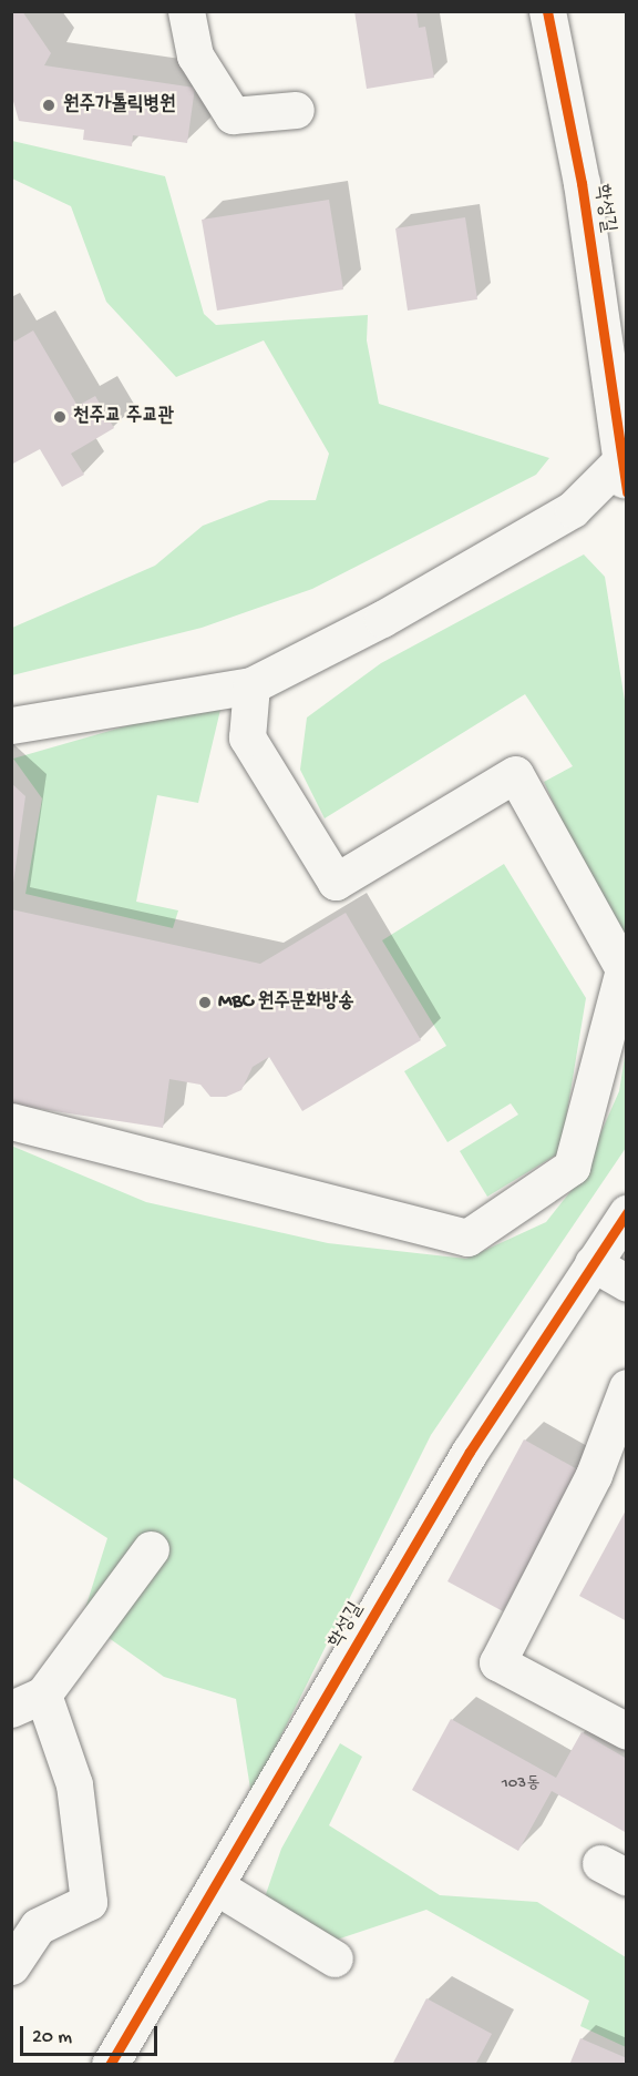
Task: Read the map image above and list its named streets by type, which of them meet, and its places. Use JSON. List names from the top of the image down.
{
  "streets": {
    "street": ["학성길"]
  },
  "places": ["원주가톨릭병원", "천주교 주교관", "MBC 원주문화방송"],
  "house_numbers": ["103동"],
  "scale_bar": "20 m"
}
